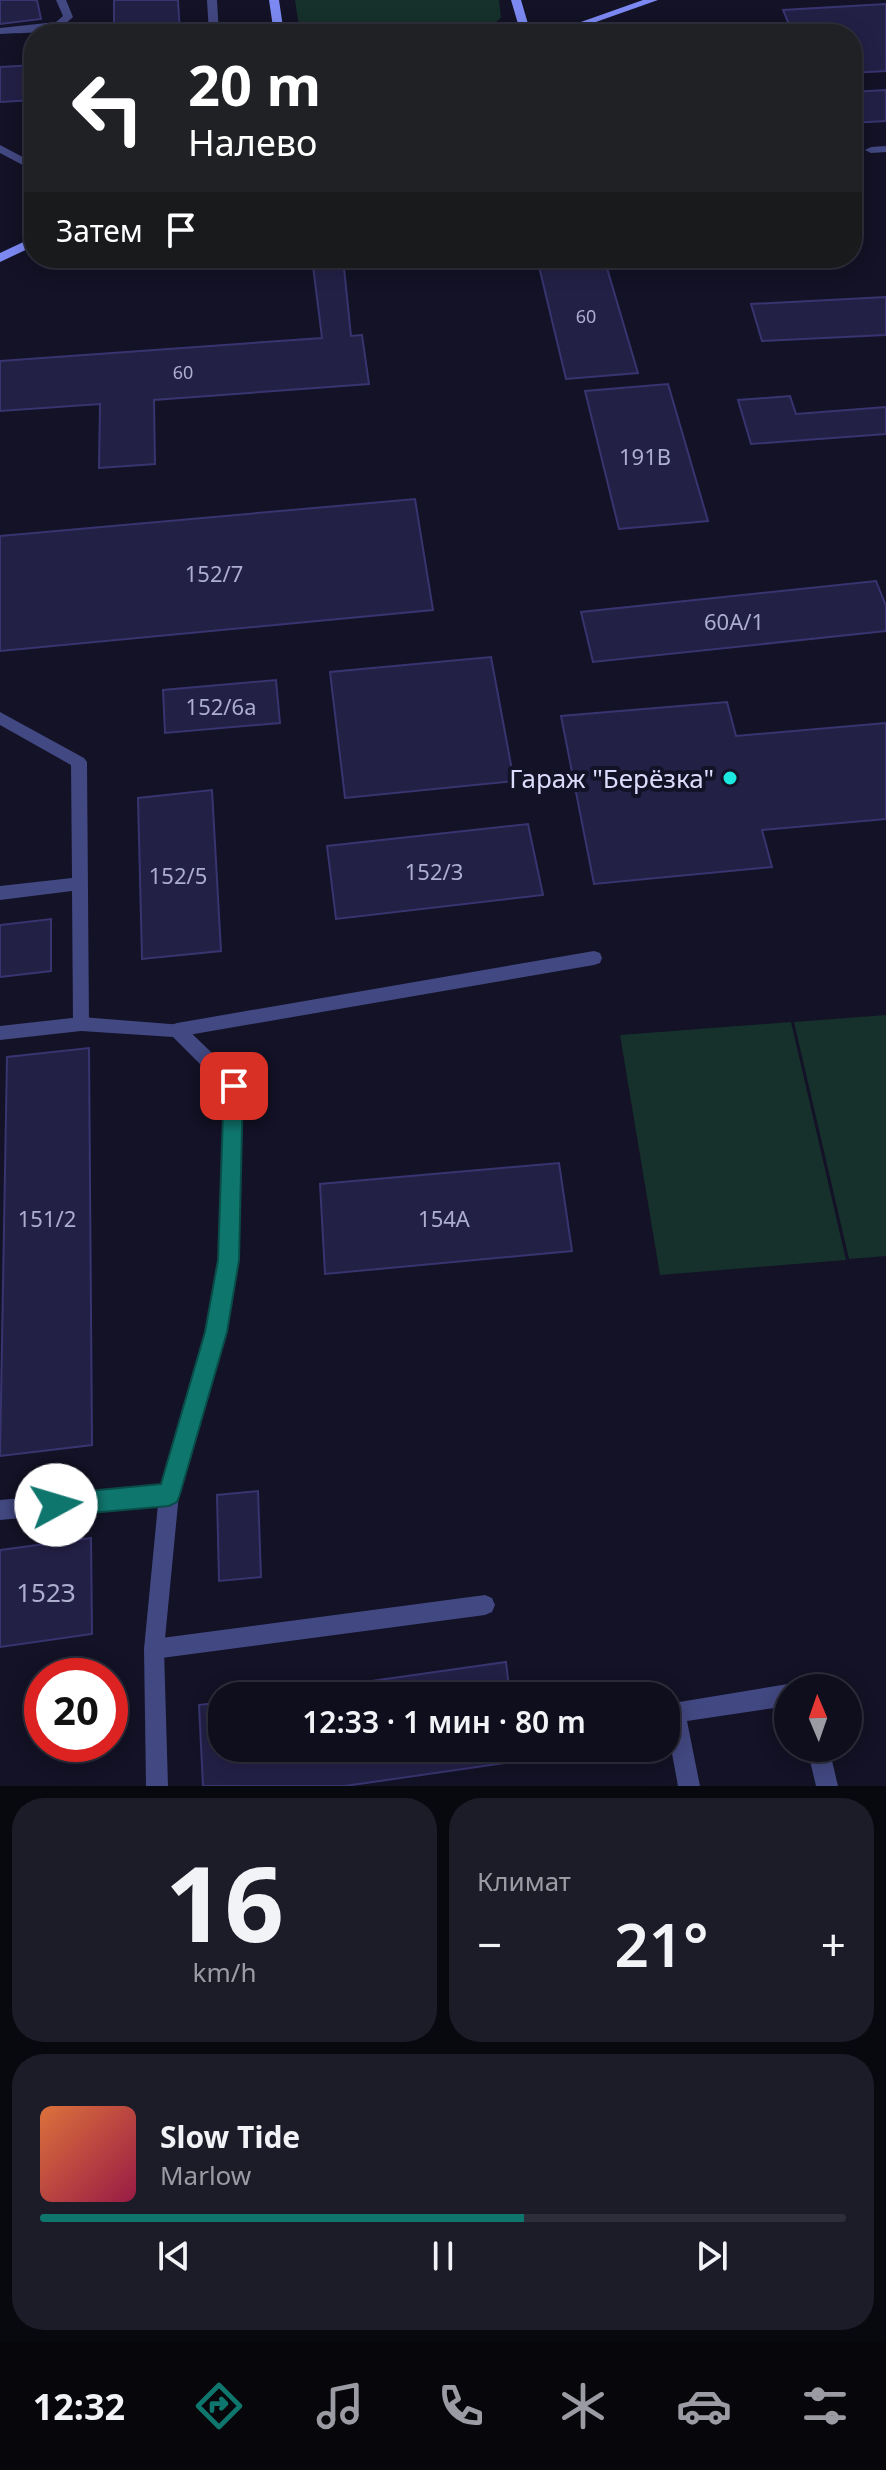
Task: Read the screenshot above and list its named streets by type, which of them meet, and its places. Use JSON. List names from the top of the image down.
{
  "places": ["Гараж \"Берёзка\""],
  "house_numbers": [
    "60",
    "60",
    "191В",
    "152/7",
    "60А/1",
    "152/6а",
    "152/3",
    "152/5",
    "151/2",
    "154А",
    "152З"
  ],
  "north": "top",
  "page": {
    "turn": ["20 m", "Налево"],
    "then": "Затем",
    "limit": "20",
    "trip": "12:33 · 1 мин · 80 m",
    "tile": [
      ["16", "km/h"],
      "Климат"
    ],
    "heat": ["−", "21°", "+"],
    "song": ["Slow Tide", "Marlow"],
    "tabs": "12:32"
  }
}
